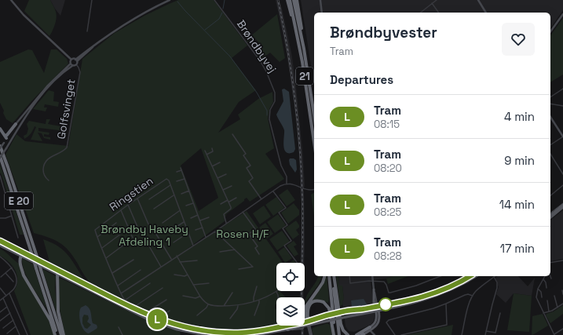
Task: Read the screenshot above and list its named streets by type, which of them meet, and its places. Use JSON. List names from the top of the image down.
{
  "streets": {
    "highway": ["21", "E 20"],
    "street": ["Brøndbyvej", "Golfsvinget", "Ringstien"]
  },
  "parks": ["Brøndby Haveby Afdeling 1", "Rosen H/F"],
  "lines": ["tram line L"],
  "page": {
    "on_map": "L",
    "heading": [
      ["Brøndbyvester", "Tram"],
      "Departures"
    ],
    "list": [
      {
        "mark": "L",
        "name": "Tram",
        "note": "08:15",
        "value": "4 min"
      },
      {
        "mark": "L",
        "name": "Tram",
        "note": "08:20",
        "value": "9 min"
      },
      {
        "mark": "L",
        "name": "Tram",
        "note": "08:25",
        "value": "14 min"
      },
      {
        "mark": "L",
        "name": "Tram",
        "note": "08:28",
        "value": "17 min"
      }
    ]
  }
}
